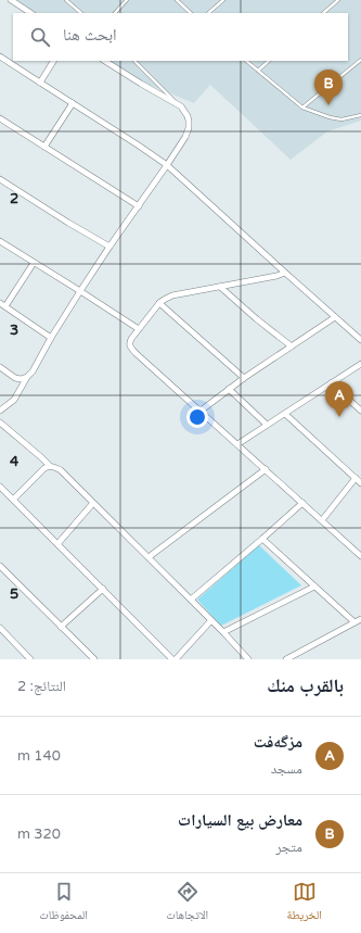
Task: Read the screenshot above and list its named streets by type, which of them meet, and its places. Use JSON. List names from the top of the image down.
{
  "page": {
    "search": "ابحث هنا",
    "pins": ["B", "A"],
    "heading": ["بالقرب منك", "النتائج: 2"],
    "list": [
      {
        "mark": "A",
        "name": "مزگەفت",
        "note": "مسجد",
        "value": "140 m"
      },
      {
        "mark": "B",
        "name": "معارض بيع السيارات",
        "note": "متجر",
        "value": "320 m"
      }
    ],
    "nav": ["الخريطة", "الاتجاهات", "المحفوظات"]
  },
  "grid": {
    "rows": [
      "2",
      "3",
      "4",
      "5"
    ]
  }
}
